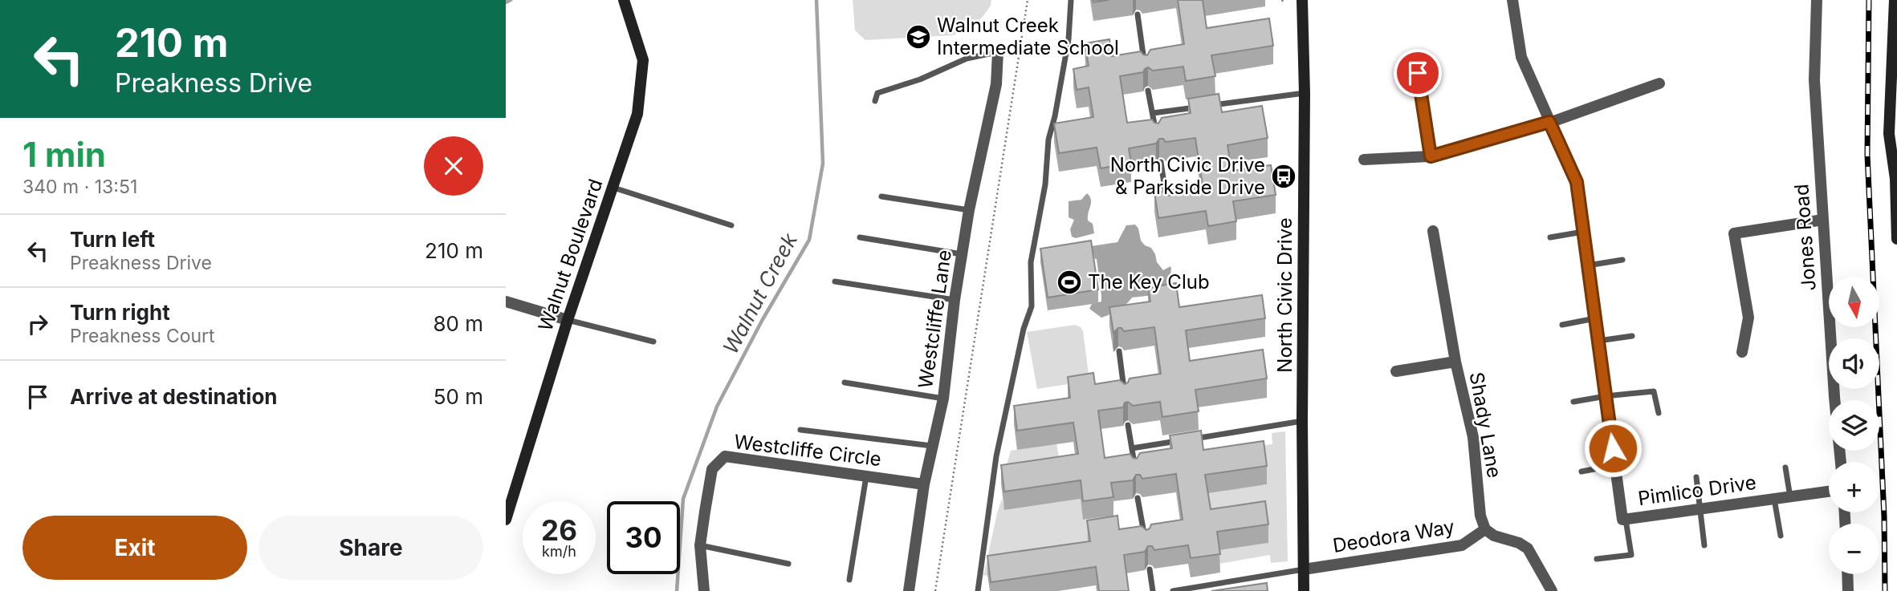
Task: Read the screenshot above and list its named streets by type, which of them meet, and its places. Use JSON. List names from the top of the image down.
{
  "streets": {
    "main road": ["Walnut Boulevard", "North Civic Drive"],
    "street": [
      "Jones Road",
      "Westcliffe Lane",
      "Shady Lane",
      "Westcliffe Circle",
      "Pimlico Drive",
      "Deodora Way"
    ]
  },
  "crossings": [
    ["North Civic Drive", "Deodora Way"],
    ["Westcliffe Lane", "Westcliffe Circle"],
    ["Shady Lane", "Deodora Way"]
  ],
  "water": ["Walnut Creek"],
  "places": {
    "school or university": ["Walnut Creek Intermediate School"],
    "bus stop": ["North Civic Drive & Parkside Drive"],
    "sports": ["The Key Club"]
  },
  "north": "bottom",
  "page": {
    "turn": ["210 m", "Preakness Drive"],
    "heading": ["1 min", "340 m · 13:51"],
    "list": [
      {
        "name": "Turn left",
        "note": "Preakness Drive",
        "value": "210 m"
      },
      {
        "name": "Turn right",
        "note": "Preakness Court",
        "value": "80 m"
      },
      {
        "name": "Arrive at destination",
        "value": "50 m"
      }
    ],
    "map_buttons": ["+", "−"],
    "speed": "26 km/h",
    "limit": "30",
    "buttons": ["Exit", "Share"]
  }
}
